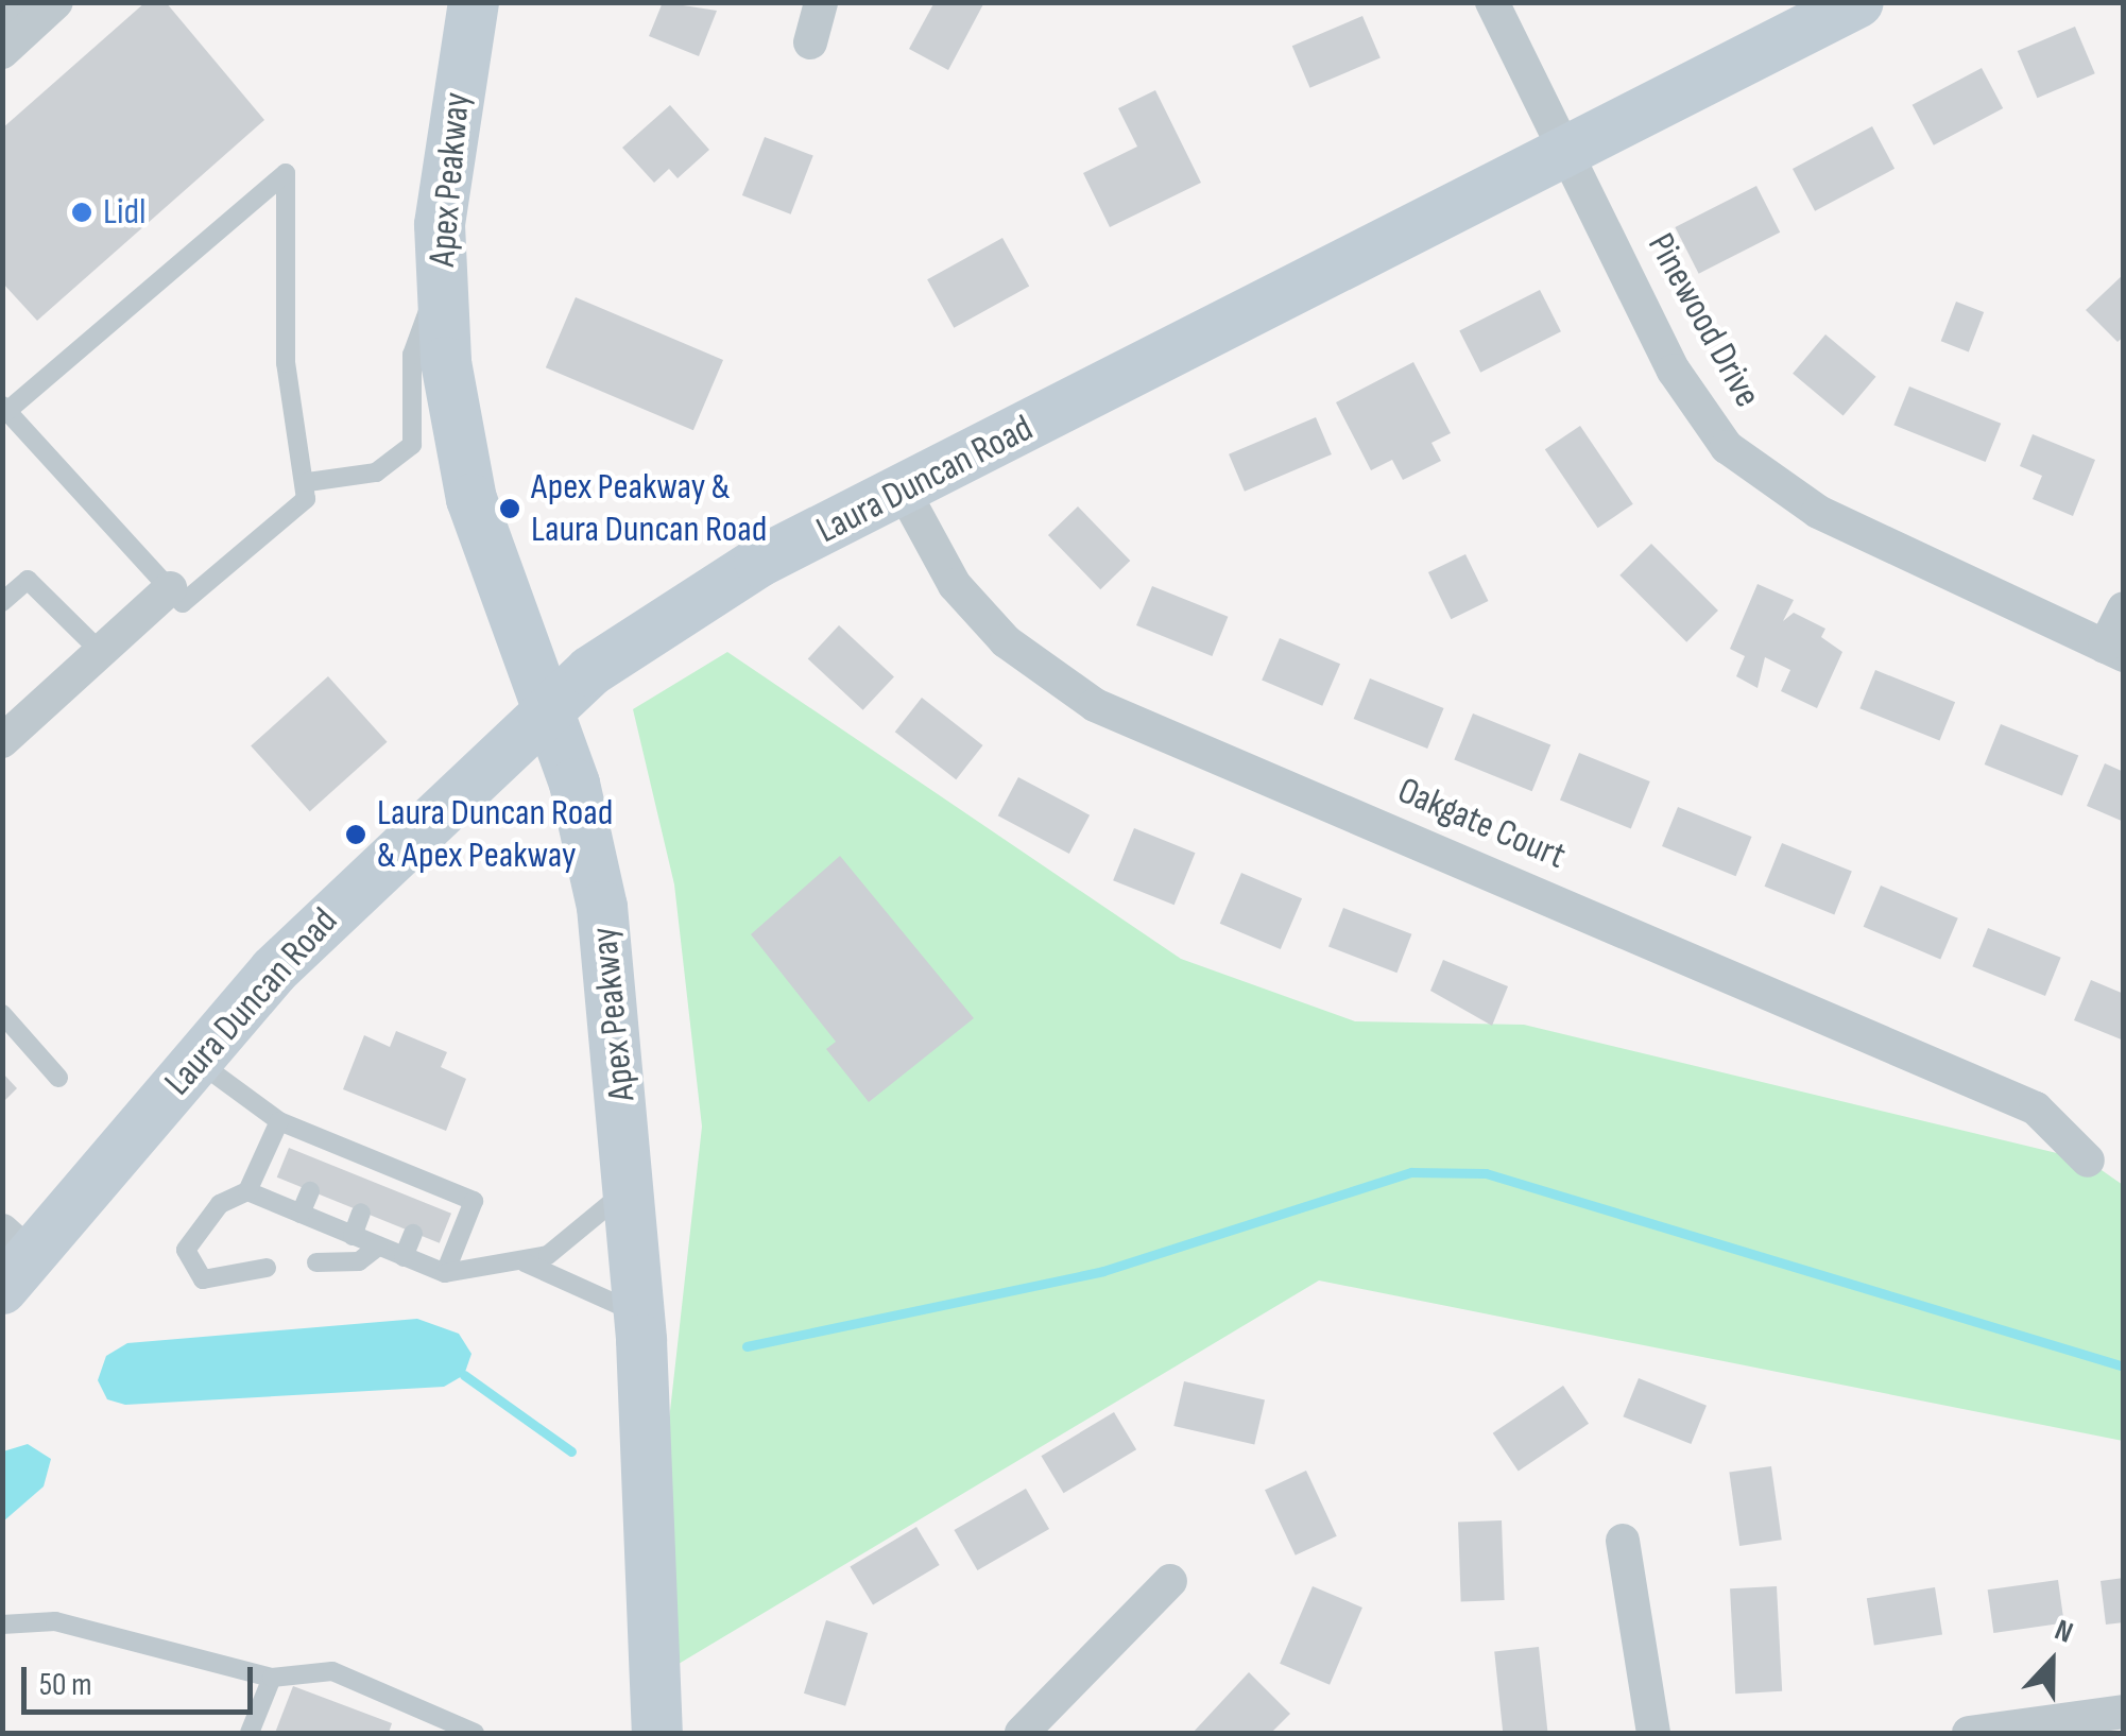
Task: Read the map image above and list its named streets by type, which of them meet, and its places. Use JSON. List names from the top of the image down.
{
  "streets": {
    "street": [
      "Apex Peakway",
      "Pinewood Drive",
      "Laura Duncan Road",
      "Oakgate Court"
    ]
  },
  "crossings": [
    ["Apex Peakway", "Laura Duncan Road"],
    ["Pinewood Drive", "Laura Duncan Road"],
    ["Laura Duncan Road", "Oakgate Court"]
  ],
  "places": ["Lidl", "Apex Peakway & Laura Duncan Road", "Laura Duncan Road & Apex Peakway"],
  "scale_bar": "50 m",
  "north": "top"
}
